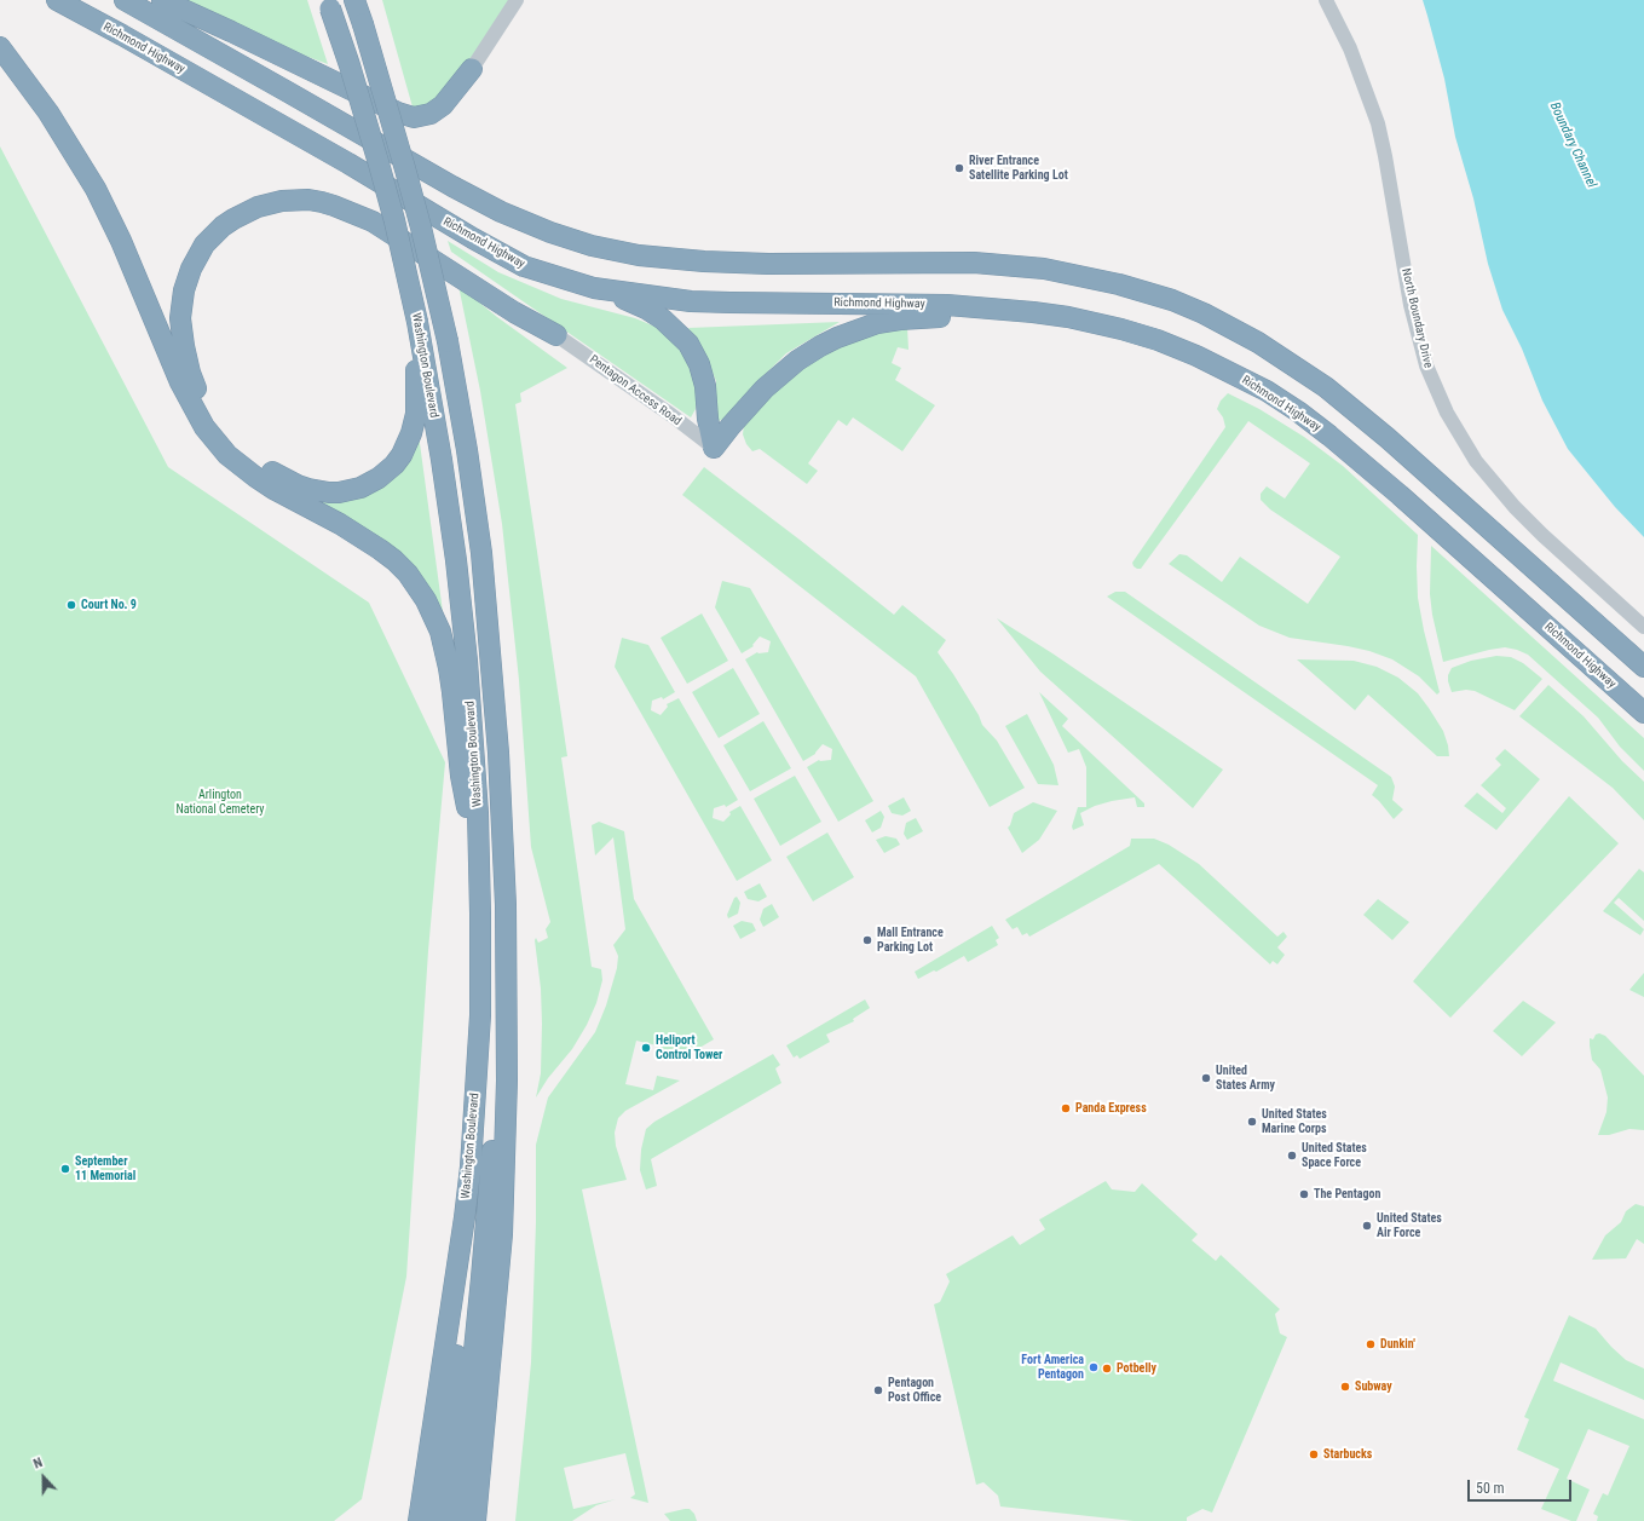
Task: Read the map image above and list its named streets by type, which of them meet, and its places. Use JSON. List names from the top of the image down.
{
  "streets": {
    "highway": ["Richmond Highway", "Washington Boulevard"],
    "street": ["North Boundary Drive", "Pentagon Access Road"]
  },
  "water": ["Boundary Channel"],
  "parks": ["Arlington National Cemetery"],
  "places": [
    "River Entrance Satellite Parking Lot",
    "Court No. 9",
    "Mall Entrance Parking Lot",
    "Heliport Control Tower",
    "United States Army",
    "Panda Express",
    "United States Marine Corps",
    "United States Space Force",
    "September 11 Memorial",
    "The Pentagon",
    "United States Air Force",
    "Dunkin'",
    "Fort America Pentagon",
    "Potbelly",
    "Subway",
    "Pentagon Post Office",
    "Starbucks"
  ],
  "scale_bar": "50 m",
  "north": "top"
}
